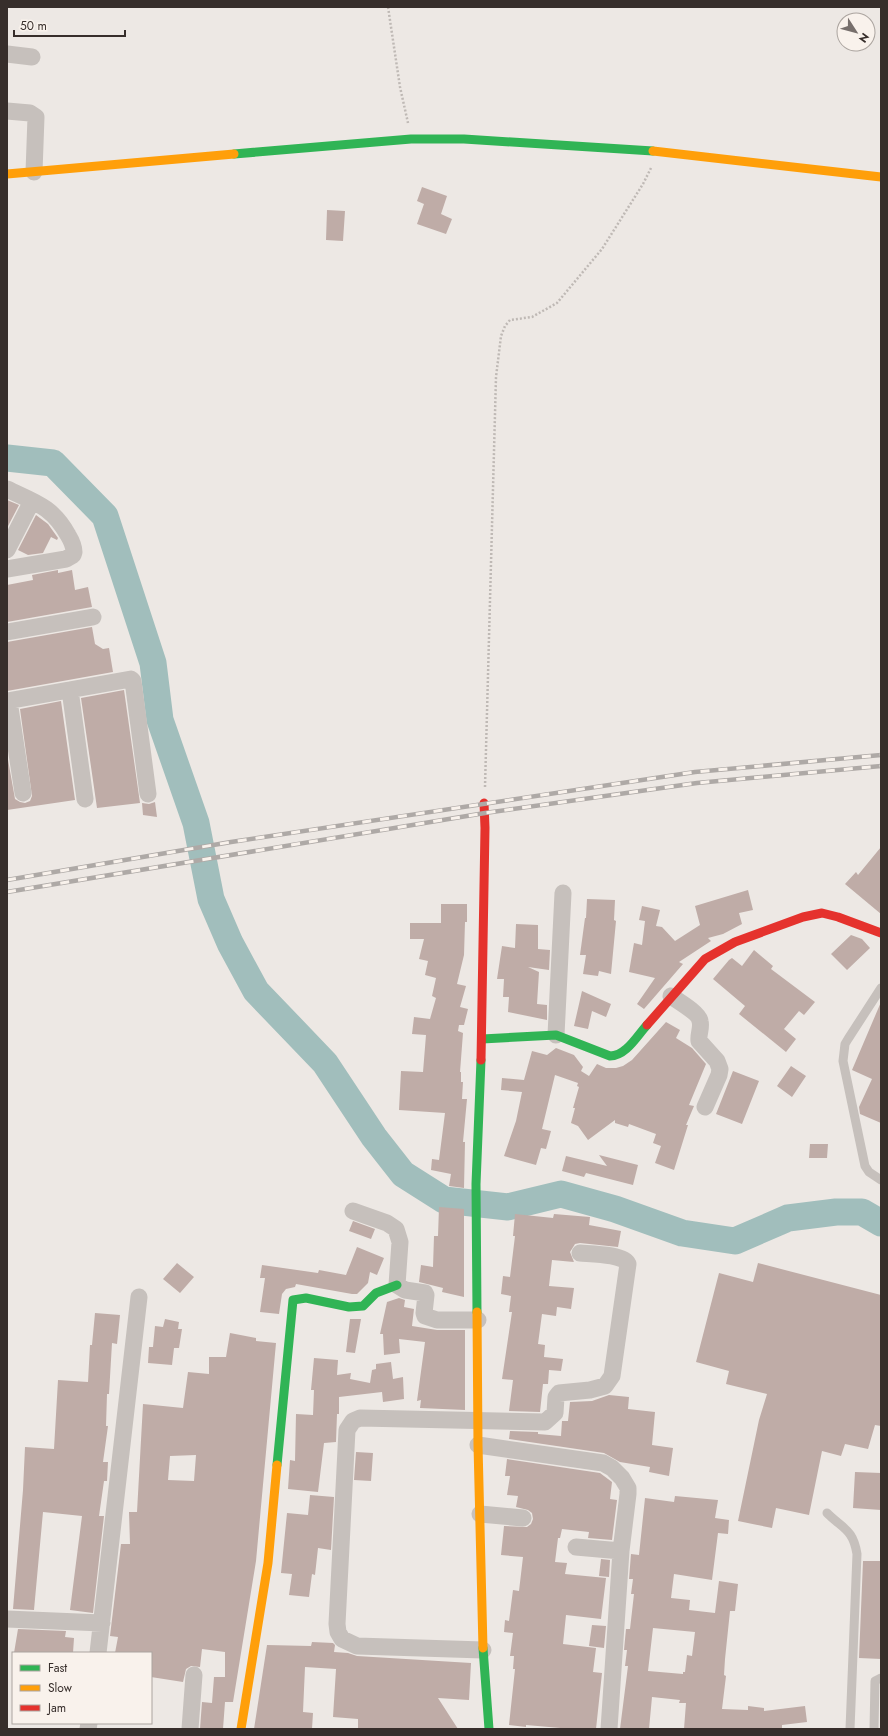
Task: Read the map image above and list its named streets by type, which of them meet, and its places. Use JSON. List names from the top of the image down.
{
  "legend": ["Fast", "Slow", "Jam"],
  "scale_bar": "50 m",
  "north": "bottom right"
}
